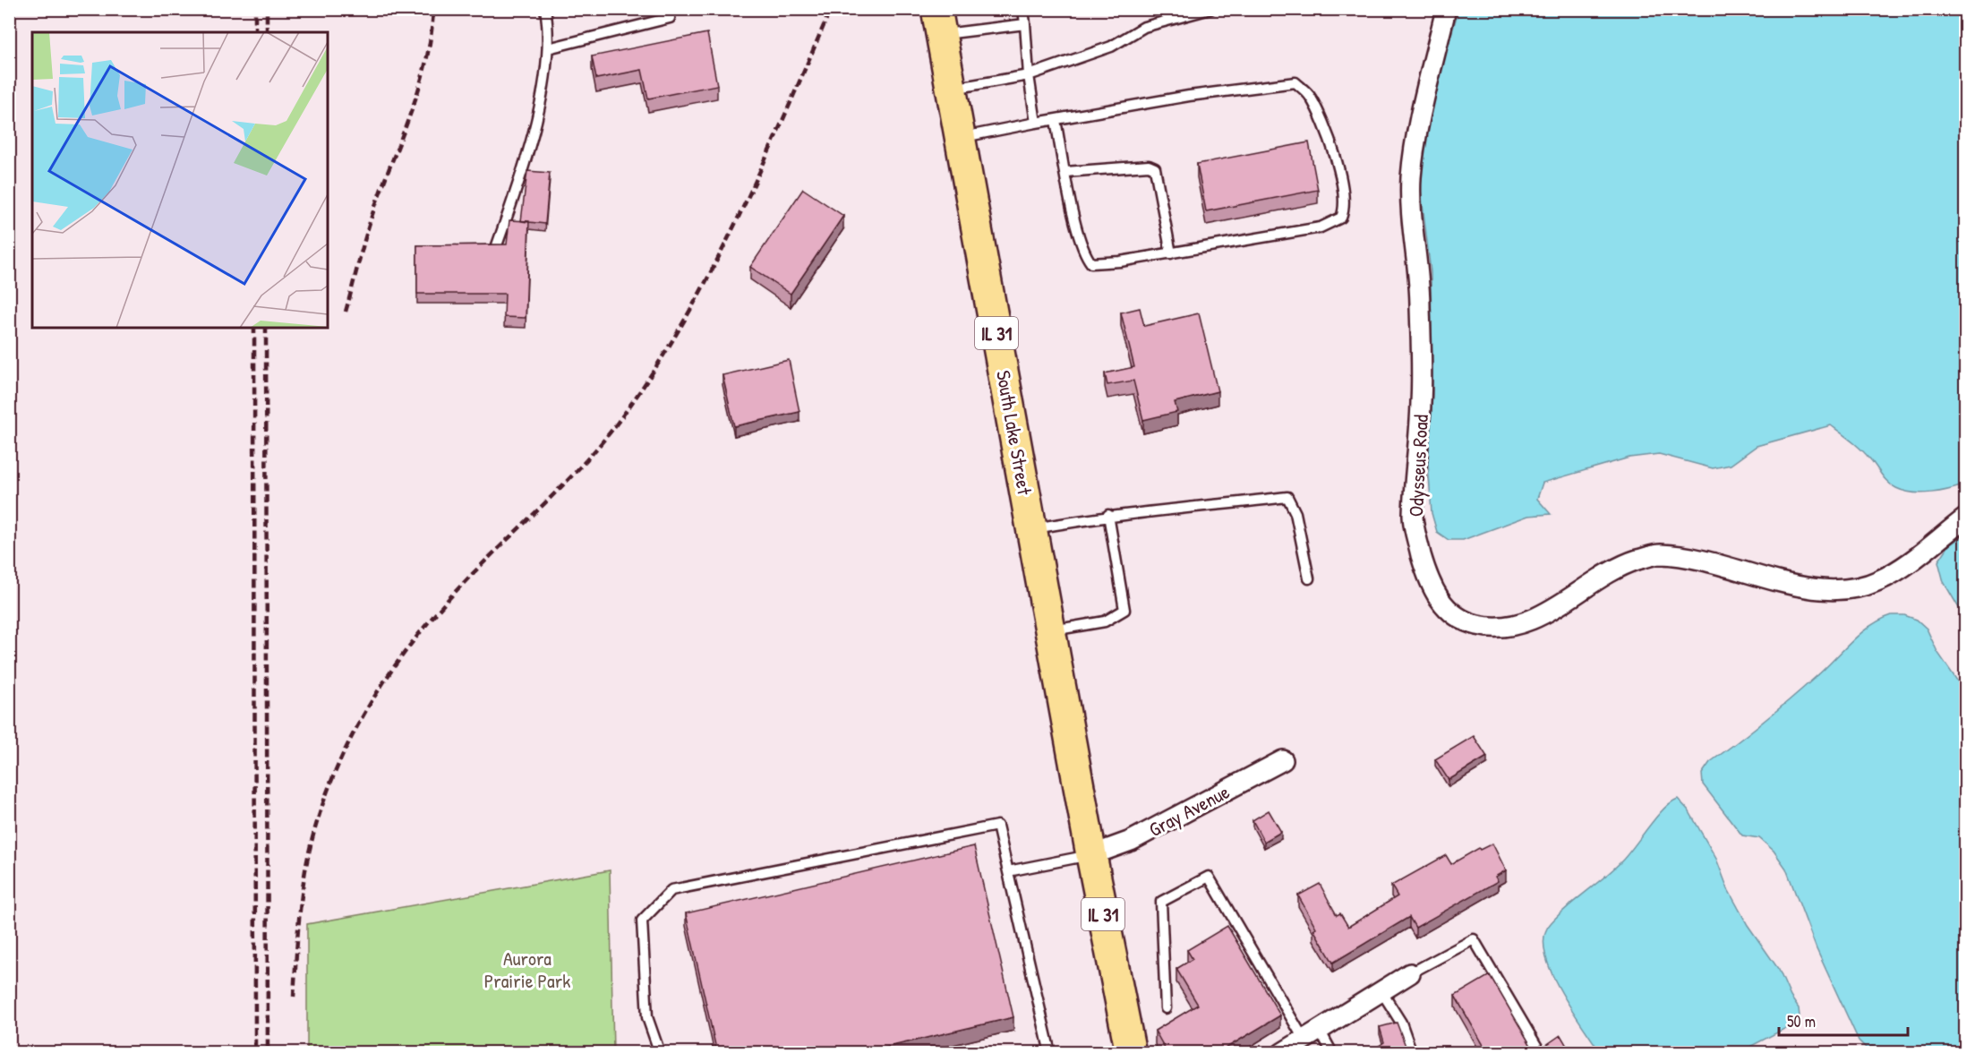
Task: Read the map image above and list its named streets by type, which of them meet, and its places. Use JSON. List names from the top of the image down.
{
  "streets": {
    "main road": ["IL 31", "South Lake Street"],
    "street": ["Odysseus Road", "Gray Avenue"]
  },
  "crossings": [
    ["IL 31", "South Lake Street"],
    ["IL 31", "Gray Avenue"],
    ["South Lake Street", "Gray Avenue"]
  ],
  "parks": ["Aurora Prairie Park"],
  "scale_bar": "50 m"
}
